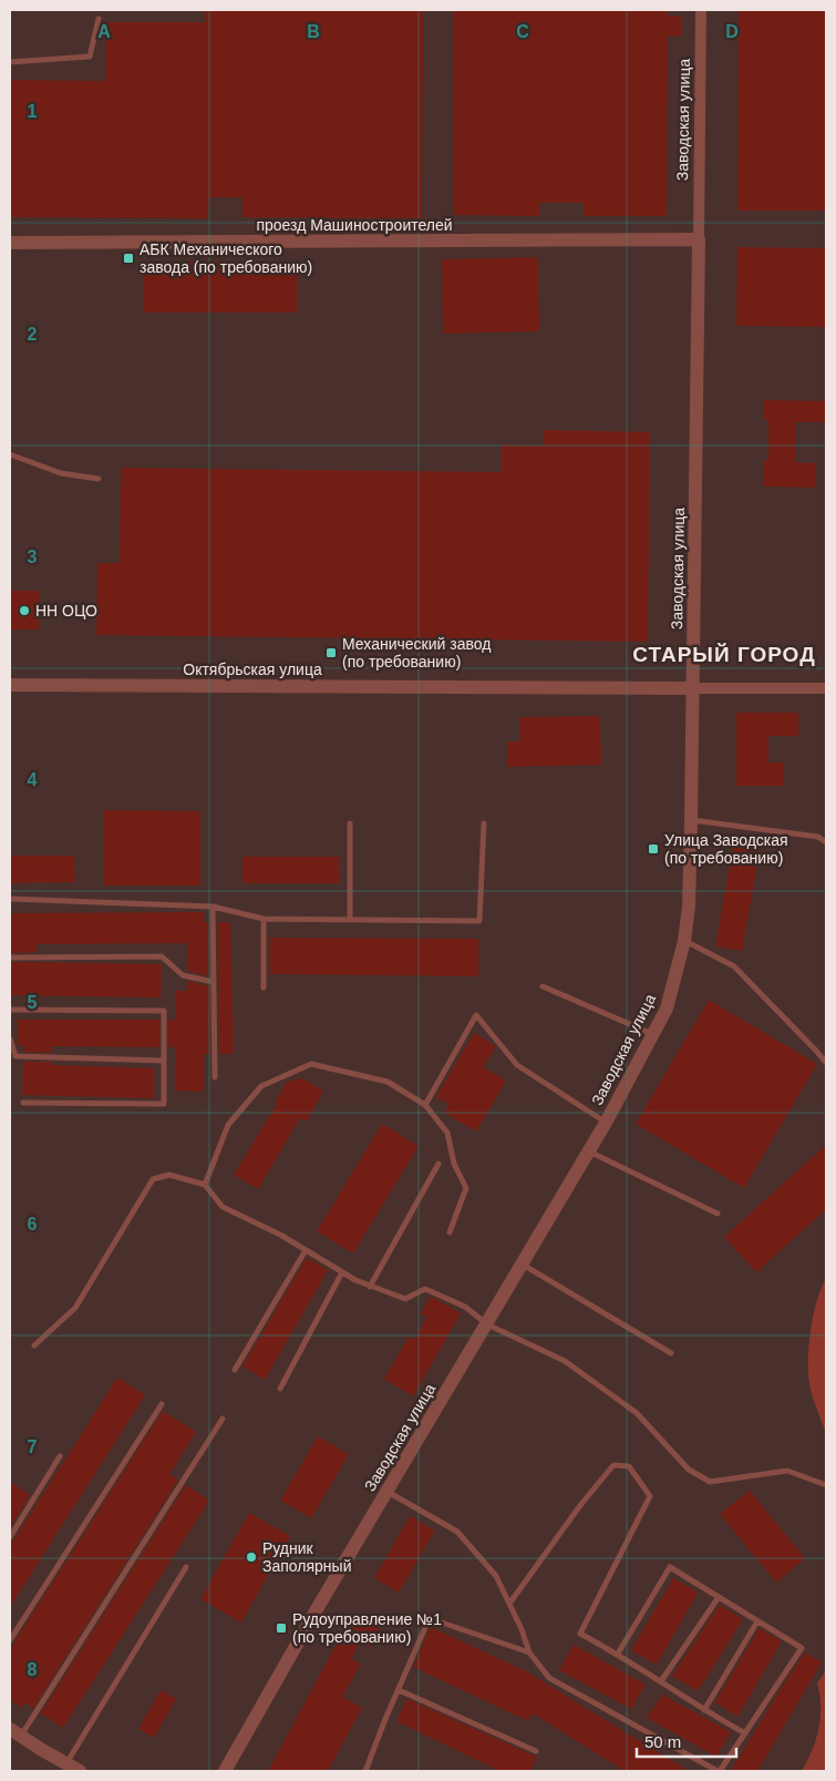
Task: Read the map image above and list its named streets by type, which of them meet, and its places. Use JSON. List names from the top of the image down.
{
  "streets": {
    "street": ["Заводская улица", "проезд Машиностроителей", "Октябрьская улица"]
  },
  "crossings": [
    ["Заводская улица", "проезд Машиностроителей"],
    ["Заводская улица", "Октябрьская улица"]
  ],
  "districts": ["СТАРЫЙ ГОРОД"],
  "places": {
    "transit": [
      "АБК Механического завода (по требованию)",
      "Механический завод (по требованию)",
      "Улица Заводская (по требованию)",
      "Рудоуправление №1 (по требованию)"
    ],
    "other": ["НН ОЦО", "Рудник Заполярный"]
  },
  "scale_bar": "50 m",
  "grid": {
    "columns": [
      "A",
      "B",
      "C",
      "D"
    ],
    "rows": [
      "1",
      "2",
      "3",
      "4",
      "5",
      "6",
      "7",
      "8"
    ]
  }
}
